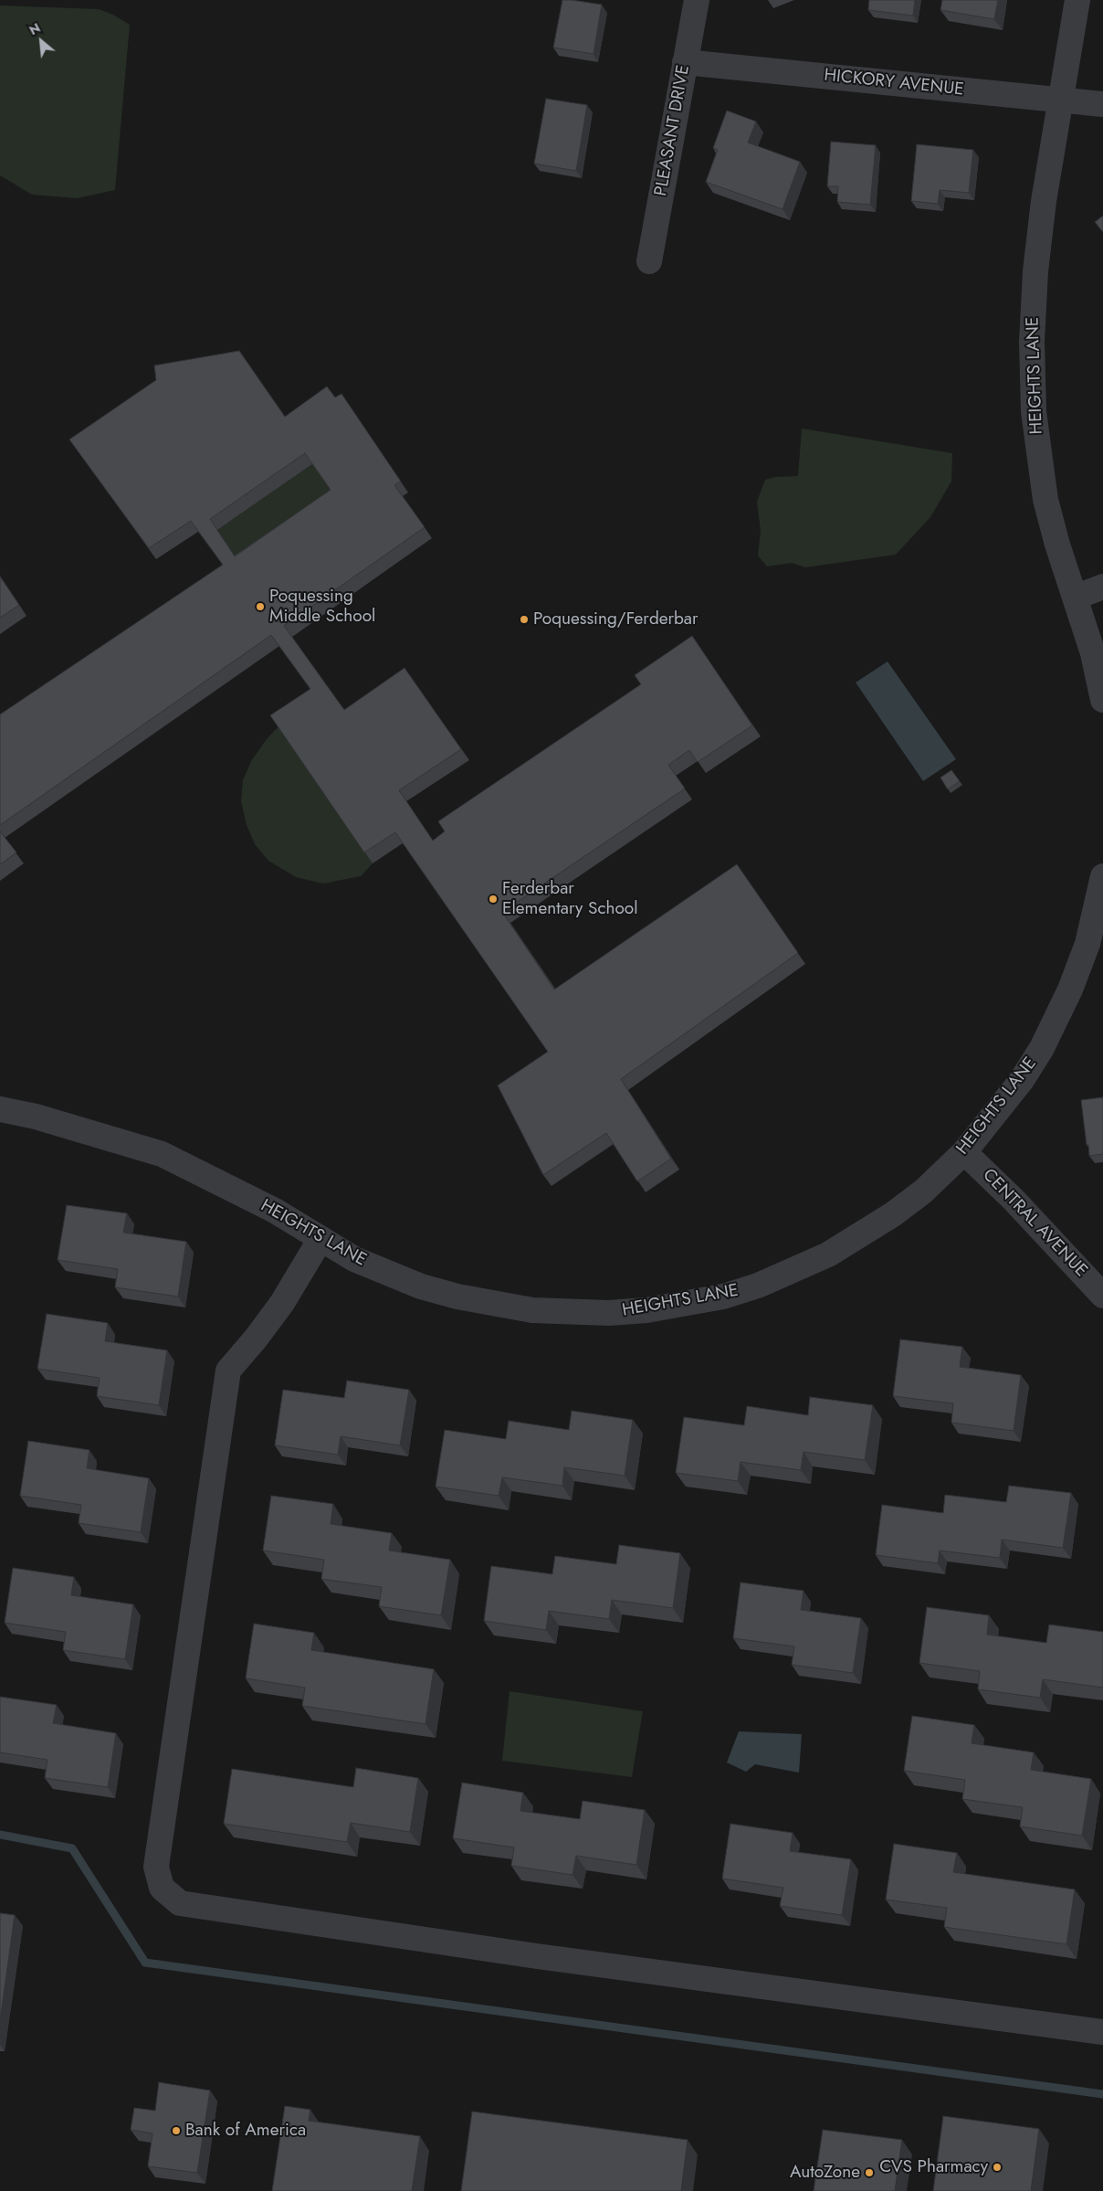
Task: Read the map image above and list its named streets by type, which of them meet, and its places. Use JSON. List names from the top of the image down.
{
  "streets": {
    "street": [
      "HICKORY AVENUE",
      "PLEASANT DRIVE",
      "HEIGHTS LANE",
      "CENTRAL AVENUE"
    ]
  },
  "crossings": [
    ["HICKORY AVENUE", "PLEASANT DRIVE"],
    ["HICKORY AVENUE", "HEIGHTS LANE"],
    ["HEIGHTS LANE", "CENTRAL AVENUE"]
  ],
  "places": [
    "Poquessing Middle School",
    "Poquessing/Ferderbar",
    "Ferderbar Elementary School",
    "Bank of America",
    "CVS Pharmacy",
    "AutoZone"
  ],
  "north": "top left"
}
